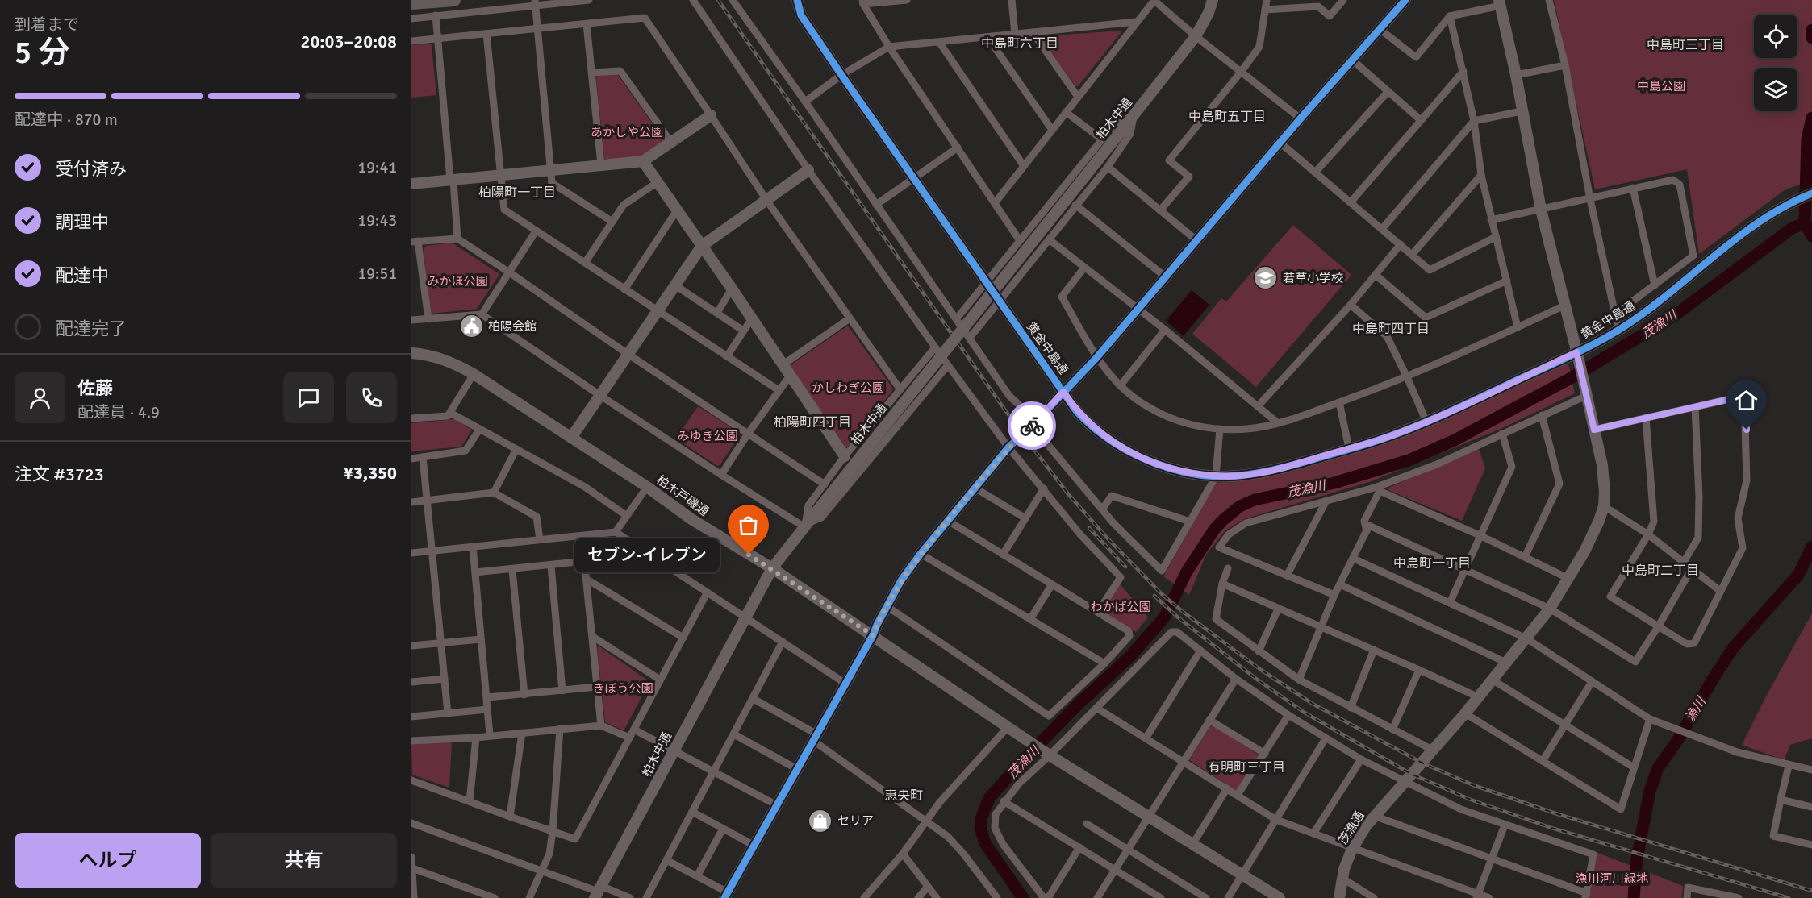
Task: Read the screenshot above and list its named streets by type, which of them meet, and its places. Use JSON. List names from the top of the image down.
{
  "streets": {
    "street": [
      "柏木中通",
      "黄金中島通",
      "柏木戸磯通",
      "茂漁通"
    ]
  },
  "crossings": [
    ["柏木中通", "柏木戸磯通"]
  ],
  "districts": [
    "中島町六丁目",
    "中島町三丁目",
    "中島町五丁目",
    "柏陽町一丁目",
    "中島町四丁目",
    "柏陽町四丁目",
    "中島町一丁目",
    "中島町二丁目",
    "有明町三丁目",
    "恵央町"
  ],
  "water": ["茂漁川", "漁川"],
  "parks": [
    "中島公園",
    "あかしや公園",
    "みかほ公園",
    "かしわぎ公園",
    "みゆき公園",
    "わかば公園",
    "きぼう公園",
    "漁川河川緑地"
  ],
  "places": {
    "school or university": ["若草小学校"],
    "public building": ["柏陽会館"],
    "other": ["セブン-イレブン"],
    "shop": ["セリア"]
  },
  "page": {
    "heading": ["5 分", "到着まで", "20:03–20:08"],
    "panel": [
      "佐藤",
      "配達員 · 4.9",
      "注文 #3723",
      "¥3,350"
    ],
    "bar": "配達中 · 870 m",
    "list": [
      ["受付済み", "19:41"],
      ["調理中", "19:43"],
      ["配達中", "19:51"],
      "配達完了"
    ],
    "bubble": "セブン-イレブン",
    "buttons": ["ヘルプ", "共有"]
  }
}
